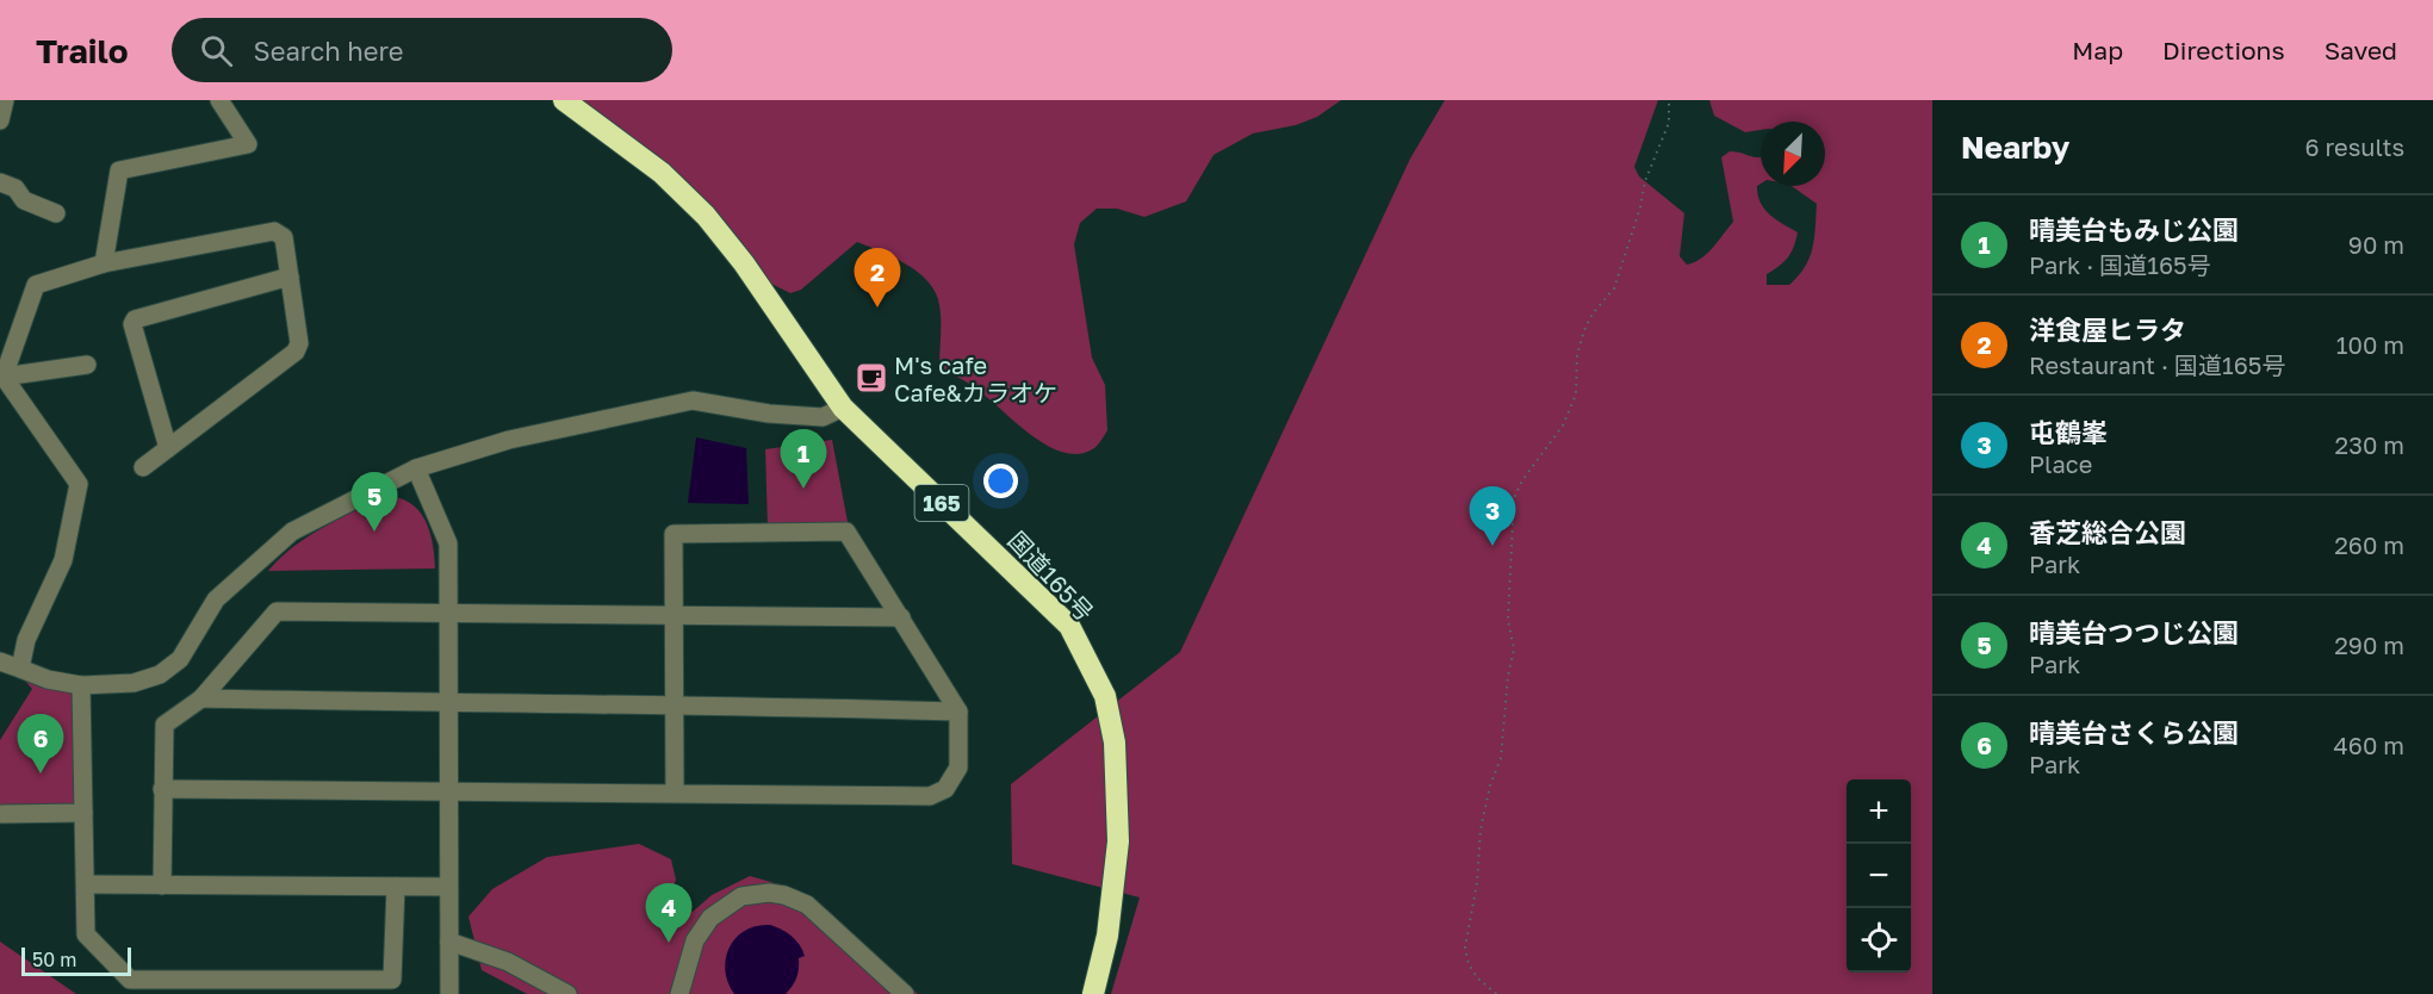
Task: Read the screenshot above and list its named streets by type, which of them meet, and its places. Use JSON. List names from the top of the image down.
{
  "streets": {
    "highway": ["165", "国道165号"]
  },
  "places": {
    "cafe": ["M's cafe Cafe&カラオケ"]
  },
  "scale_bar": "50 m",
  "north": "bottom left",
  "page": {
    "header": "Trailo",
    "search": "Search here",
    "nav": ["Map", "Directions", "Saved"],
    "heading": ["Nearby", "6 results"],
    "list": [
      {
        "mark": "1",
        "name": "晴美台もみじ公園",
        "note": "Park · 国道165号",
        "value": "90 m"
      },
      {
        "mark": "2",
        "name": "洋食屋ヒラタ",
        "note": "Restaurant · 国道165号",
        "value": "100 m"
      },
      {
        "mark": "3",
        "name": "屯鶴峯",
        "note": "Place",
        "value": "230 m"
      },
      {
        "mark": "4",
        "name": "香芝総合公園",
        "note": "Park",
        "value": "260 m"
      },
      {
        "mark": "5",
        "name": "晴美台つつじ公園",
        "note": "Park",
        "value": "290 m"
      },
      {
        "mark": "6",
        "name": "晴美台さくら公園",
        "note": "Park",
        "value": "460 m"
      }
    ],
    "pins": [
      "2",
      "1",
      "5",
      "3",
      "6",
      "4"
    ],
    "map_buttons": ["+", "−"],
    "scale": "50 m"
  }
}
